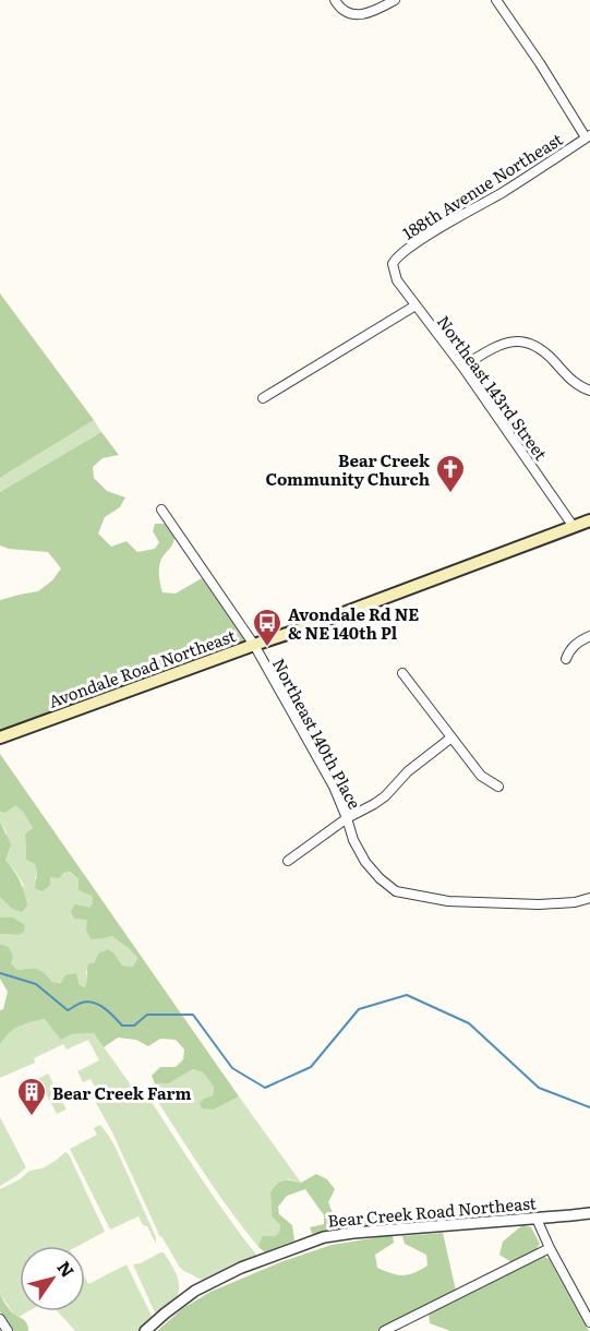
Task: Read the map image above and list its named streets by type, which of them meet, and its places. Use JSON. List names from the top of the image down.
{
  "streets": {
    "main road": ["Avondale Road Northeast"],
    "street": [
      "188th Avenue Northeast",
      "Northeast 143rd Street",
      "Northeast 140th Place",
      "Bear Creek Road Northeast"
    ]
  },
  "crossings": [
    ["188th Avenue Northeast", "Northeast 143rd Street"],
    ["Northeast 143rd Street", "Avondale Road Northeast"],
    ["Avondale Road Northeast", "Northeast 140th Place"]
  ],
  "places": {
    "church": ["Bear Creek Community Church"],
    "bus stop": ["Avondale Rd NE & NE 140th Pl"],
    "building": ["Bear Creek Farm"]
  },
  "north": "top right"
}
